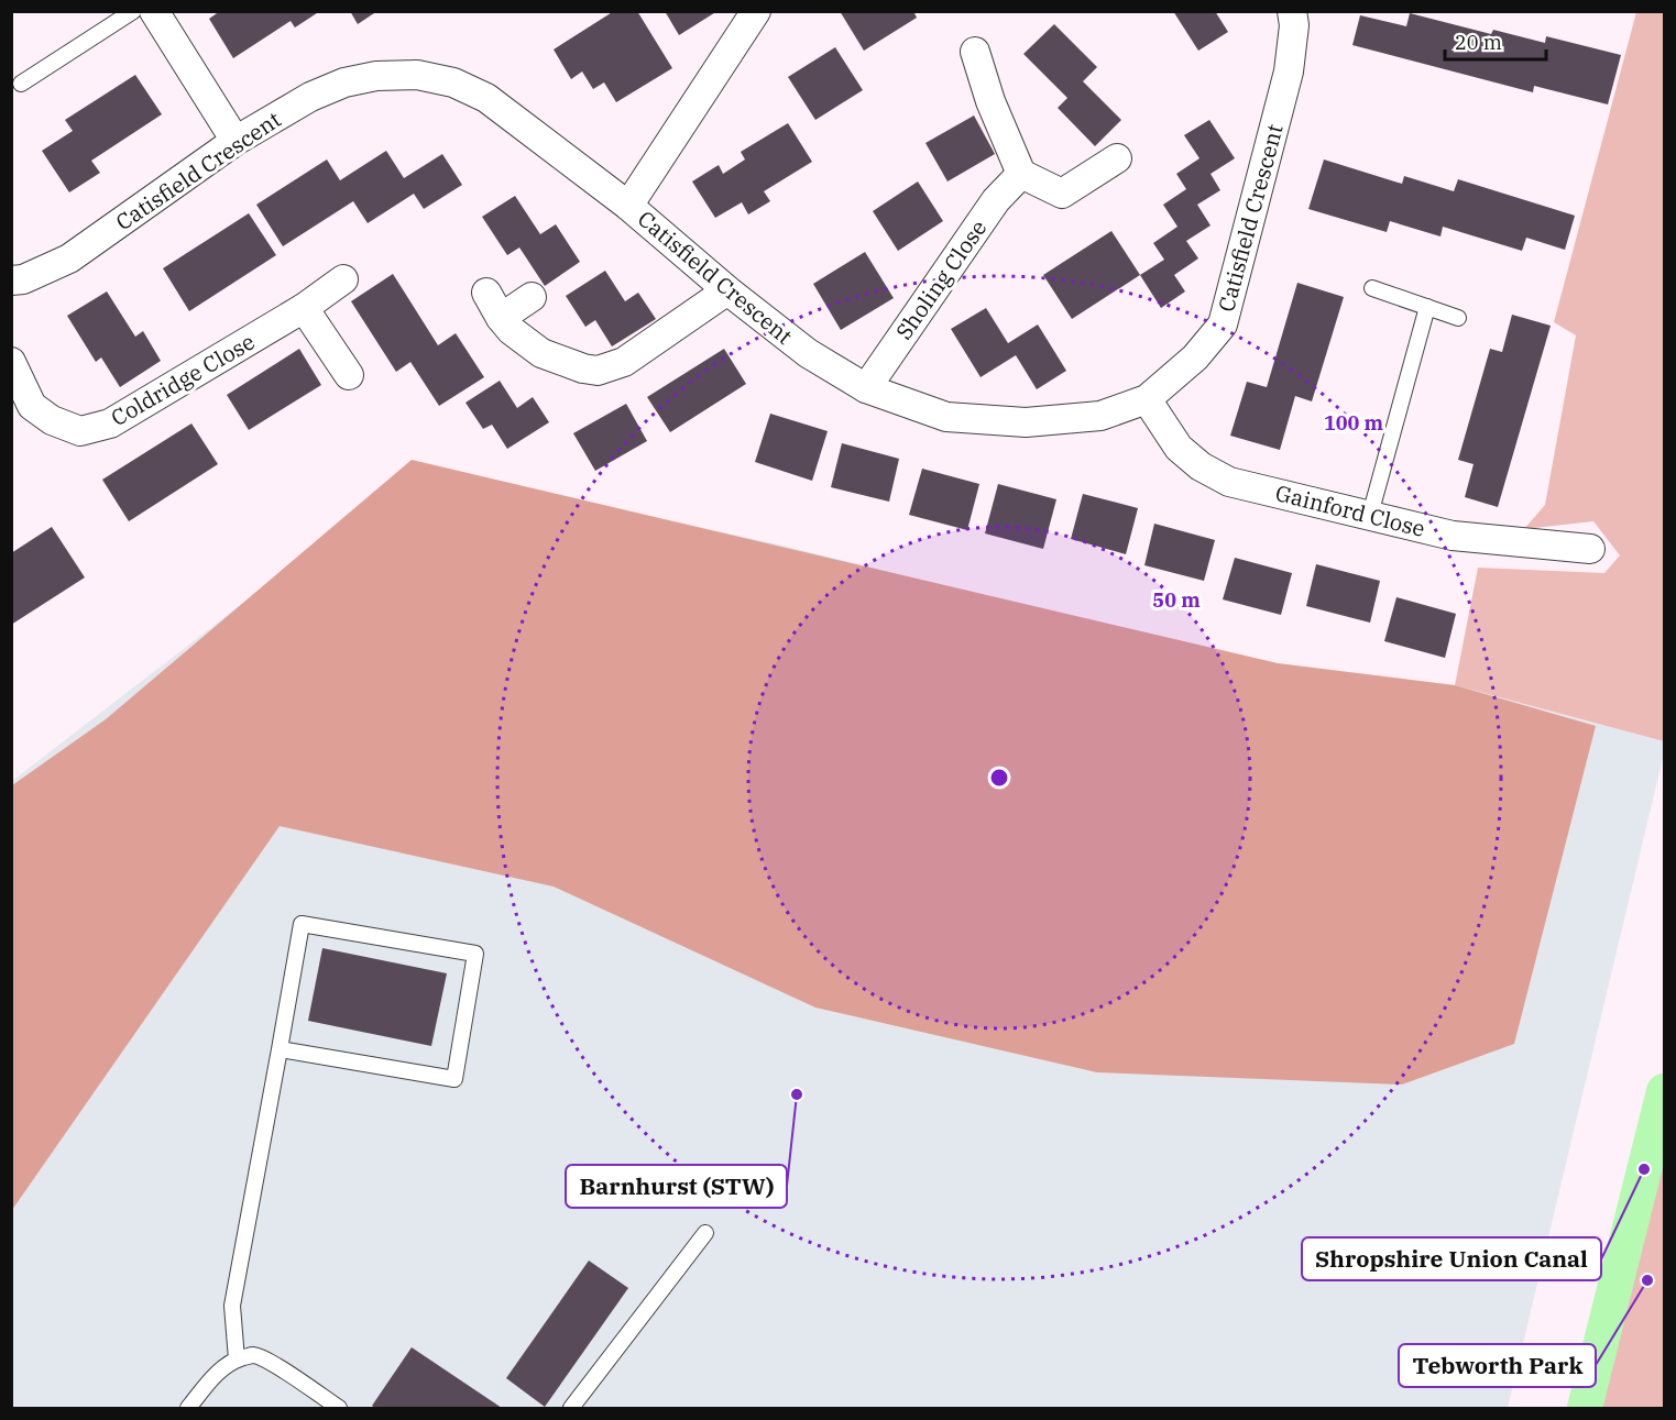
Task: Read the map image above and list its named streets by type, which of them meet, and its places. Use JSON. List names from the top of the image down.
{
  "streets": {
    "street": [
      "Catisfield Crescent",
      "Sholing Close",
      "Coldridge Close",
      "Gainford Close"
    ]
  },
  "crossings": [
    ["Catisfield Crescent", "Sholing Close"],
    ["Catisfield Crescent", "Gainford Close"]
  ],
  "places": ["Barnhurst (STW)", "Shropshire Union Canal", "Tebworth Park"],
  "scale_bar": "20 m",
  "rings": ["100 m", "50 m"]
}
